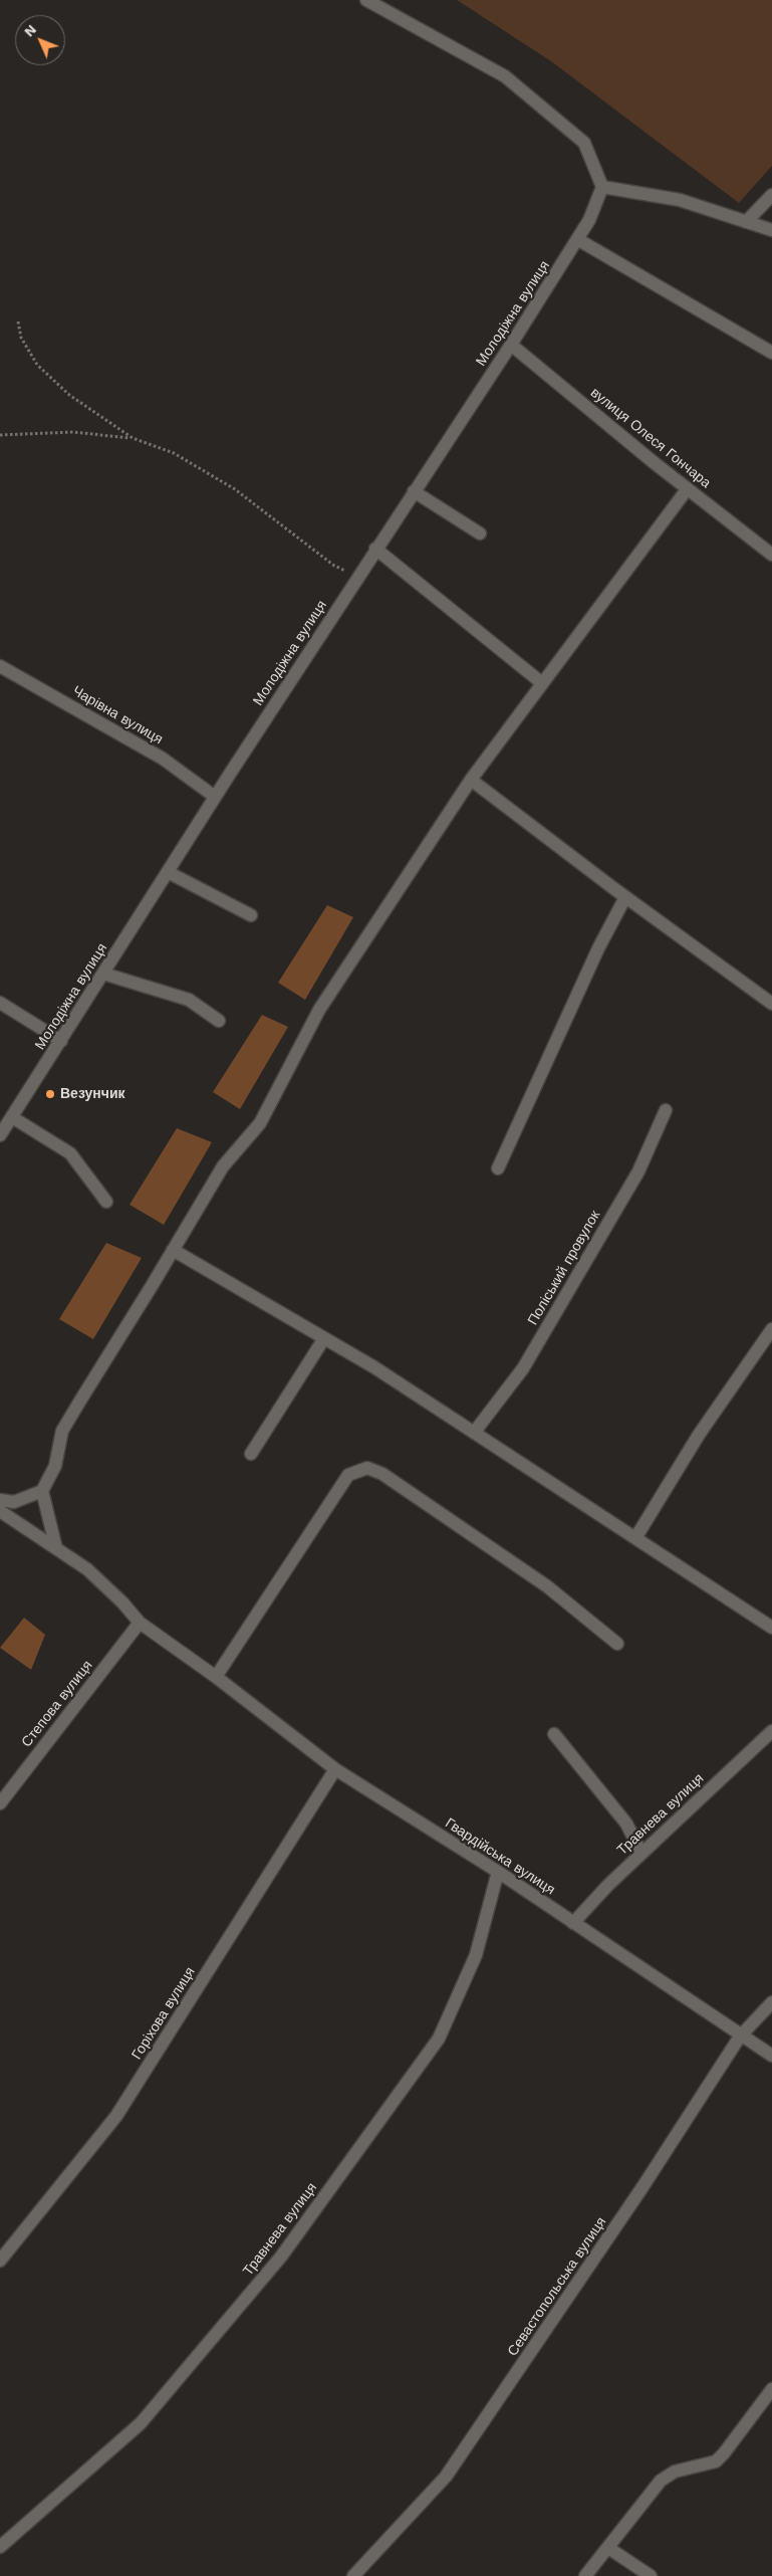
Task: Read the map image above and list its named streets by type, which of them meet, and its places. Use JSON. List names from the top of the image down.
{
  "streets": {
    "street": [
      "Молодіжна вулиця",
      "вулиця Олеся Гончара",
      "Чарівна вулиця",
      "Поліський провулок",
      "Степова вулиця",
      "Травнева вулиця",
      "Гвардійська вулиця",
      "Горіхова вулиця",
      "Севастопольська вулиця"
    ]
  },
  "crossings": [
    ["Молодіжна вулиця", "вулиця Олеся Гончара"],
    ["Молодіжна вулиця", "Чарівна вулиця"],
    ["Степова вулиця", "Гвардійська вулиця"],
    ["Травнева вулиця", "Гвардійська вулиця"],
    ["Гвардійська вулиця", "Горіхова вулиця"],
    ["Гвардійська вулиця", "Севастопольська вулиця"]
  ],
  "places": ["Везунчик"],
  "north": "top left"
}
